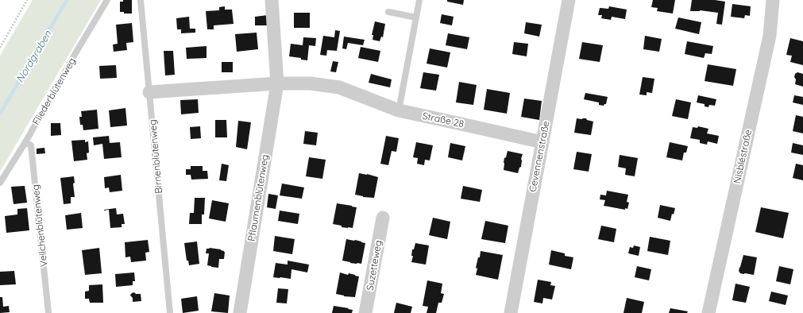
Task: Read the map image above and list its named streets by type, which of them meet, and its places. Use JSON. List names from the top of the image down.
{
  "streets": {
    "street": [
      "Straße 28",
      "Cevennenstraße",
      "Nisbléstraße",
      "Pflaumenblütenweg",
      "Suzetteweg"
    ],
    "lane": ["Fliederblütenweg", "Birnenblütenweg", "Veilchenblütenweg"]
  },
  "crossings": [
    ["Fliederblütenweg", "Veilchenblütenweg"],
    ["Straße 28", "Cevennenstraße"],
    ["Straße 28", "Pflaumenblütenweg"]
  ],
  "water": ["Nordgraben"]
}
